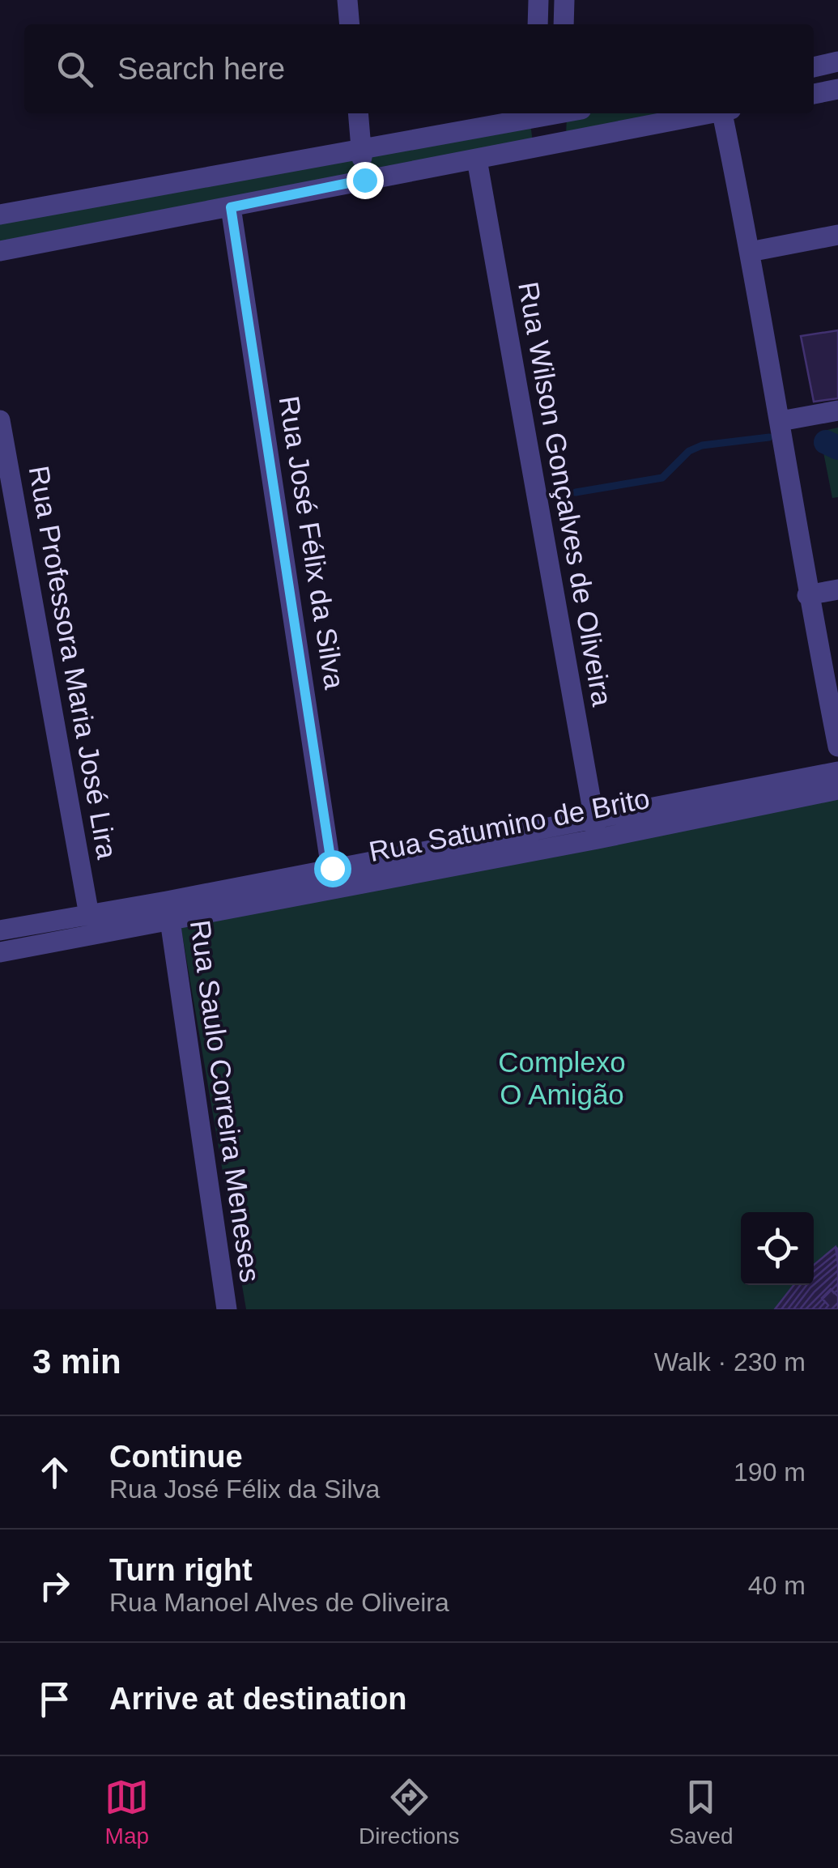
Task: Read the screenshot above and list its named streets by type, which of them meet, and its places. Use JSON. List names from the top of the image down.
{
  "streets": {
    "street": [
      "Rua Wilson Gonçalves de Oliveira",
      "Rua José Félix da Silva",
      "Rua Professora Maria José Lira",
      "Rua Satumino de Brito",
      "Rua Saulo Correira Meneses"
    ]
  },
  "crossings": [
    ["Rua Wilson Gonçalves de Oliveira", "Rua Satumino de Brito"],
    ["Rua José Félix da Silva", "Rua Satumino de Brito"],
    ["Rua Professora Maria José Lira", "Rua Satumino de Brito"],
    ["Rua Satumino de Brito", "Rua Saulo Correira Meneses"]
  ],
  "parks": ["Complexo O Amigão"],
  "page": {
    "search": "Search here",
    "heading": ["3 min", "Walk · 230 m"],
    "list": [
      ["Continue", "Rua José Félix da Silva", "190 m"],
      ["Turn right", "Rua Manoel Alves de Oliveira", "40 m"],
      "Arrive at destination"
    ],
    "nav": ["Map", "Directions", "Saved"]
  }
}
